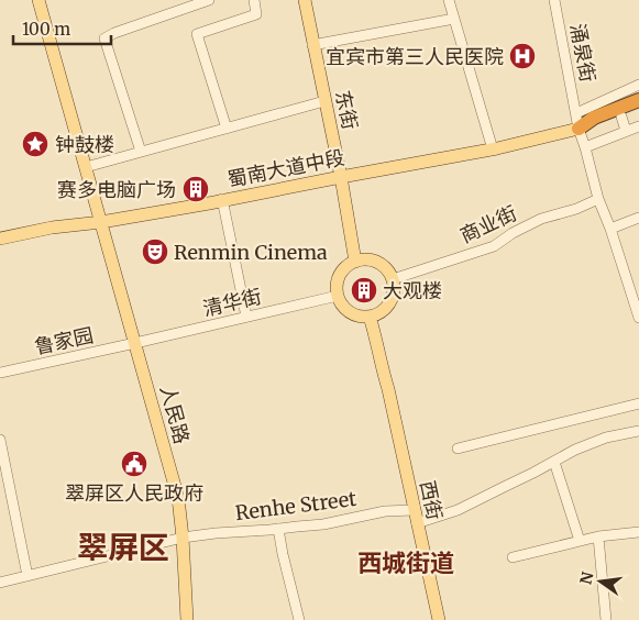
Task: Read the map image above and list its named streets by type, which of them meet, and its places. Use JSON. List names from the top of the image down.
{
  "streets": {
    "main road": [
      "东街",
      "蜀南大道中段",
      "人民路",
      "西街"
    ],
    "street": [
      "涌泉街",
      "商业街",
      "清华街",
      "鲁家园",
      "Renhe Street"
    ]
  },
  "crossings": [
    ["涌泉街", "蜀南大道中段"],
    ["涌泉街", "商业街"],
    ["东街", "蜀南大道中段"],
    ["东街", "商业街"],
    ["东街", "清华街"],
    ["东街", "西街"],
    ["蜀南大道中段", "人民路"],
    ["商业街", "清华街"],
    ["商业街", "西街"],
    ["清华街", "鲁家园"],
    ["清华街", "人民路"],
    ["清华街", "西街"],
    ["鲁家园", "人民路"],
    ["人民路", "Renhe Street"],
    ["西街", "Renhe Street"]
  ],
  "districts": ["翠屏区", "西城街道"],
  "places": {
    "hospital": ["宜宾市第三人民医院"],
    "place": ["钟鼓楼"],
    "building": ["赛多电脑广场", "大观楼"],
    "theatre": ["Renmin Cinema"],
    "public building": ["翠屏区人民政府"]
  },
  "scale_bar": "100 m",
  "north": "left"
}
